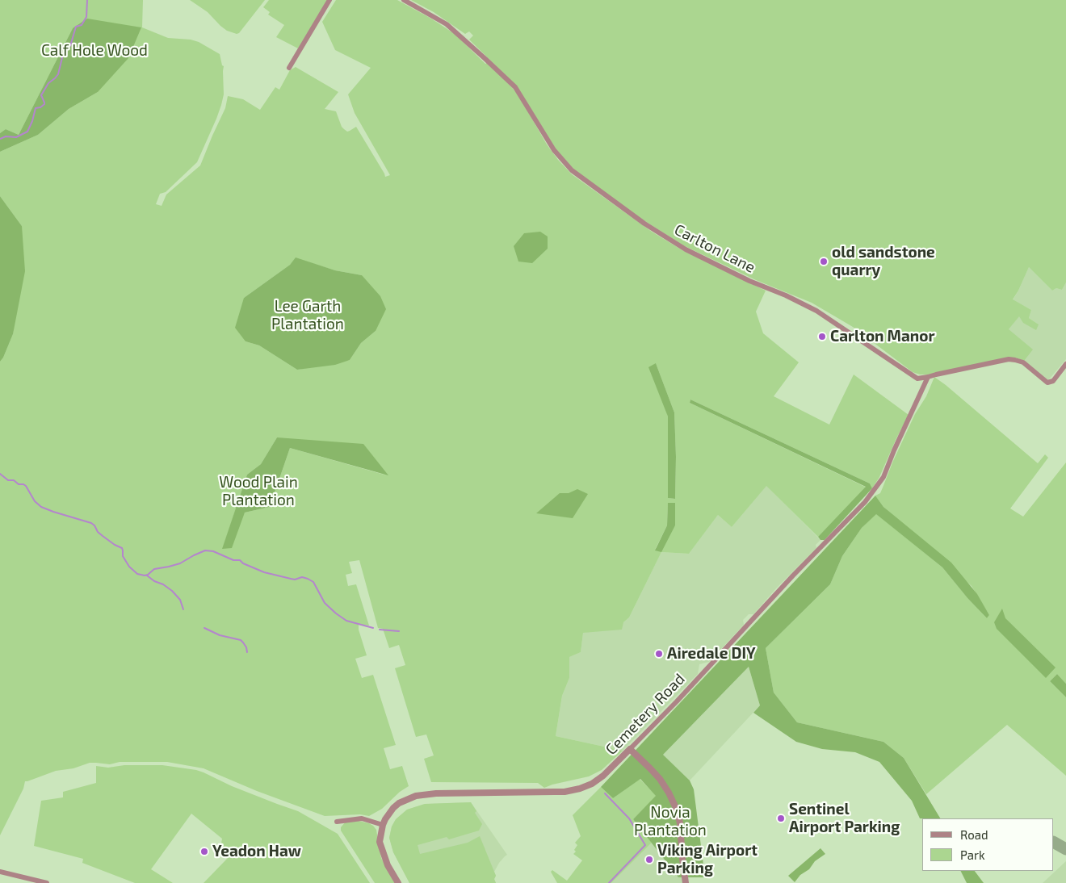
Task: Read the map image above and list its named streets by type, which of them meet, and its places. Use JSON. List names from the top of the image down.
{
  "streets": {
    "street": ["Carlton Lane", "Cemetery Road"]
  },
  "crossings": [
    ["Carlton Lane", "Cemetery Road"]
  ],
  "parks": [
    "Calf Hole Wood",
    "Lee Garth Plantation",
    "Wood Plain Plantation",
    "Novia Plantation"
  ],
  "places": [
    "old sandstone quarry",
    "Carlton Manor",
    "Airedale DIY",
    "Sentinel Airport Parking",
    "Yeadon Haw",
    "Viking Airport Parking"
  ],
  "legend": ["Road", "Park"]
}
